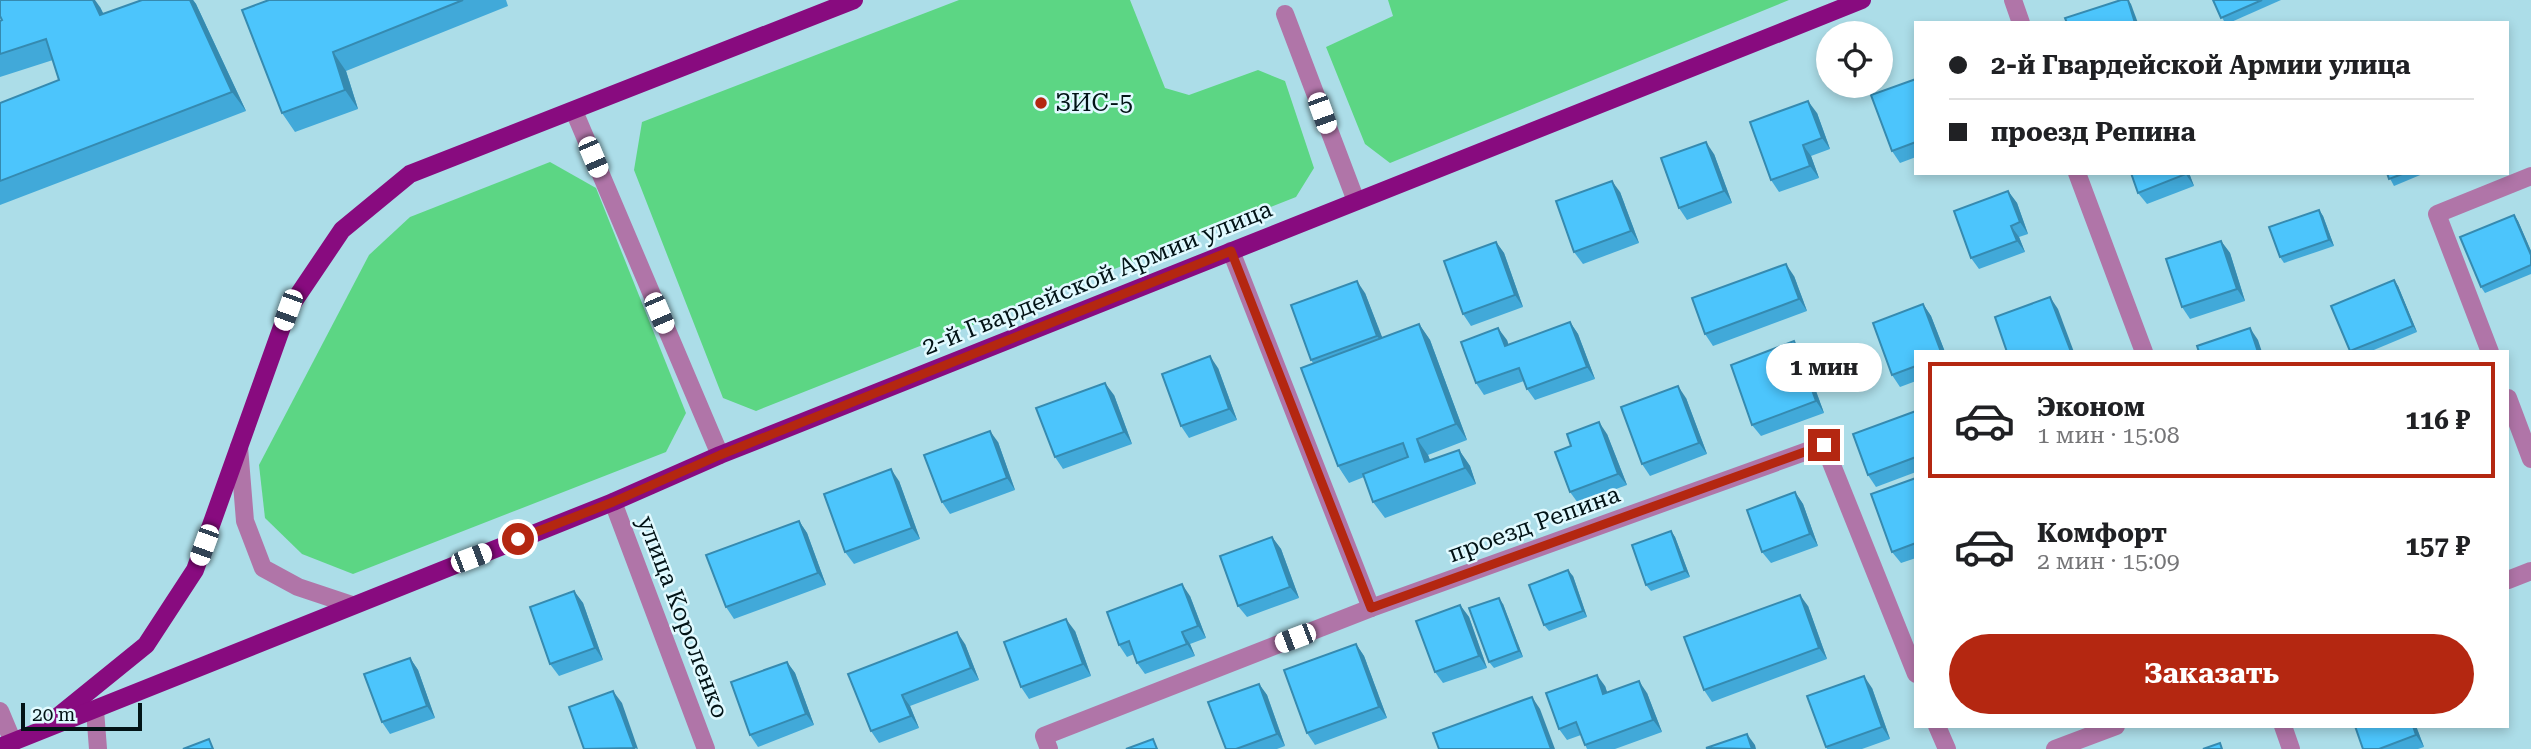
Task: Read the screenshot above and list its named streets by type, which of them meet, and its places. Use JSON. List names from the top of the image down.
{
  "streets": {
    "main road": ["2-й Гвардейской Армии улица"],
    "street": ["проезд Репина", "улица Короленко"]
  },
  "crossings": [
    ["2-й Гвардейской Армии улица", "улица Короленко"]
  ],
  "places": ["ЗИС-5"],
  "scale_bar": "20 m",
  "page": {
    "banner": ["2-й Гвардейской Армии улица", "проезд Репина"],
    "bubble": "1 мин",
    "list": [
      {
        "name": "Эконом",
        "note": "1 мин · 15:08",
        "value": "116 ₽"
      },
      {
        "name": "Комфорт",
        "note": "2 мин · 15:09",
        "value": "157 ₽"
      }
    ],
    "buttons": "Заказать",
    "scale": "20 m"
  }
}
